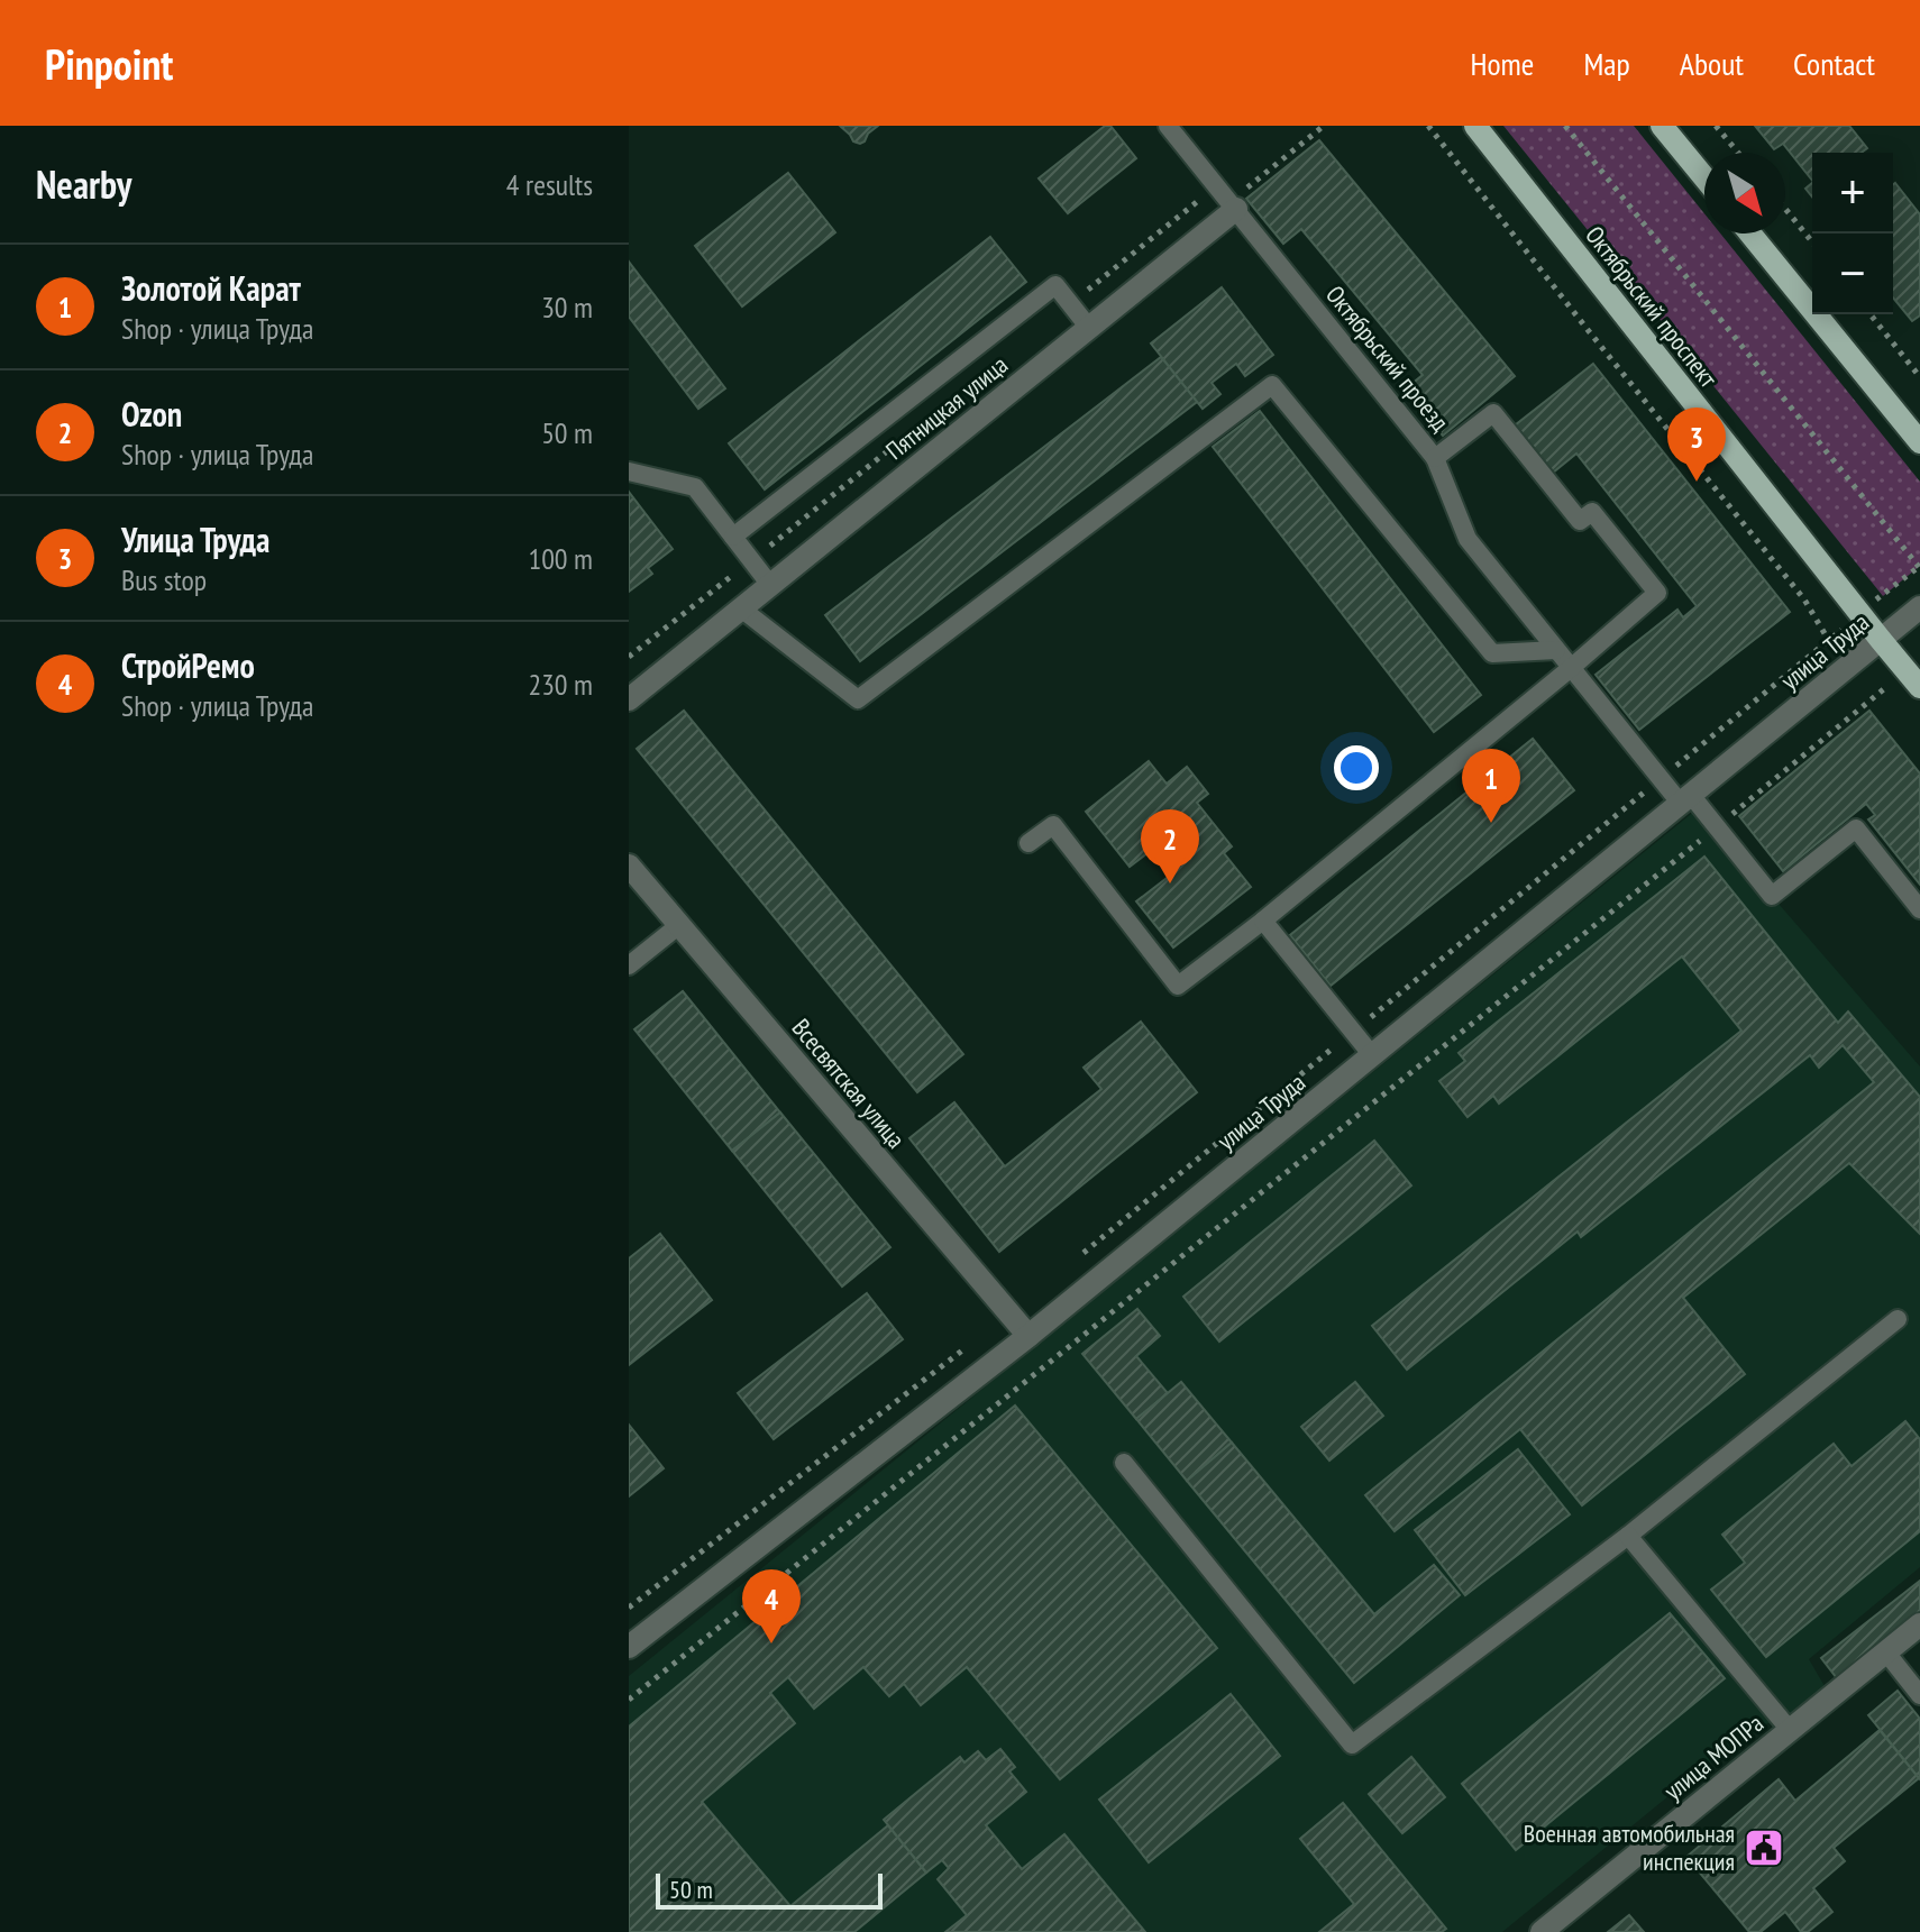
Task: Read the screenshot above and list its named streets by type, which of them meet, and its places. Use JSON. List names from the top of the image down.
{
  "streets": {
    "main road": ["Октябрьский проспект"],
    "street": [
      "Пятницкая улица",
      "улица Труда",
      "Всесвятская улица",
      "улица МОПРа"
    ],
    "lane": ["Октябрьский проезд"]
  },
  "crossings": [
    ["Октябрьский проспект", "улица Труда"],
    ["Октябрьский проезд", "Пятницкая улица"],
    ["Октябрьский проезд", "улица Труда"],
    ["улица Труда", "Всесвятская улица"]
  ],
  "places": {
    "public building": ["Военная автомобильная инспекция"]
  },
  "scale_bar": "50 m",
  "north": "bottom right",
  "page": {
    "header": "Pinpoint",
    "nav": [
      "Home",
      "Map",
      "About",
      "Contact"
    ],
    "heading": ["Nearby", "4 results"],
    "map_buttons": ["+", "−"],
    "list": [
      {
        "mark": "1",
        "name": "Золотой Карат",
        "note": "Shop · улица Труда",
        "value": "30 m"
      },
      {
        "mark": "2",
        "name": "Ozon",
        "note": "Shop · улица Труда",
        "value": "50 m"
      },
      {
        "mark": "3",
        "name": "Улица Труда",
        "note": "Bus stop",
        "value": "100 m"
      },
      {
        "mark": "4",
        "name": "СтройРемо",
        "note": "Shop · улица Труда",
        "value": "230 m"
      }
    ],
    "pins": [
      "3",
      "1",
      "2",
      "4"
    ],
    "scale": "50 m"
  }
}
